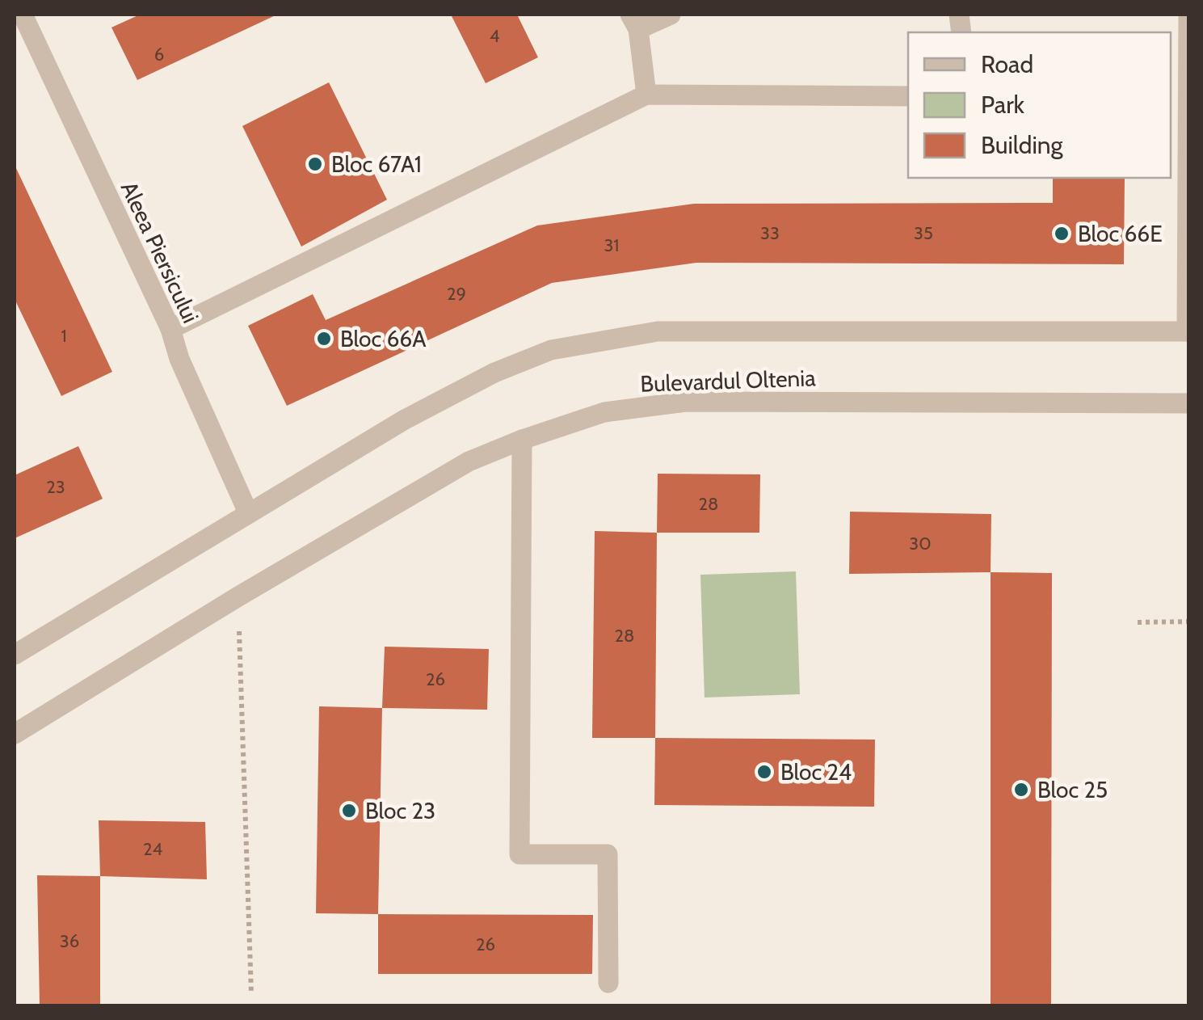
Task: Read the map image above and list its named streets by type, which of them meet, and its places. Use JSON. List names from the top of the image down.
{
  "streets": {
    "street": ["Aleea Piersicului", "Bulevardul Oltenia"]
  },
  "crossings": [
    ["Aleea Piersicului", "Bulevardul Oltenia"]
  ],
  "places": [
    "Bloc 67A1",
    "Bloc 66E",
    "Bloc 66A",
    "Bloc 24",
    "Bloc 25",
    "Bloc 23"
  ],
  "house_numbers": [
    "4",
    "6",
    "33",
    "35",
    "31",
    "29",
    "1",
    "23",
    "28",
    "30",
    "28",
    "26",
    "24",
    "36",
    "26"
  ],
  "legend": ["Road", "Park", "Building"]
}
